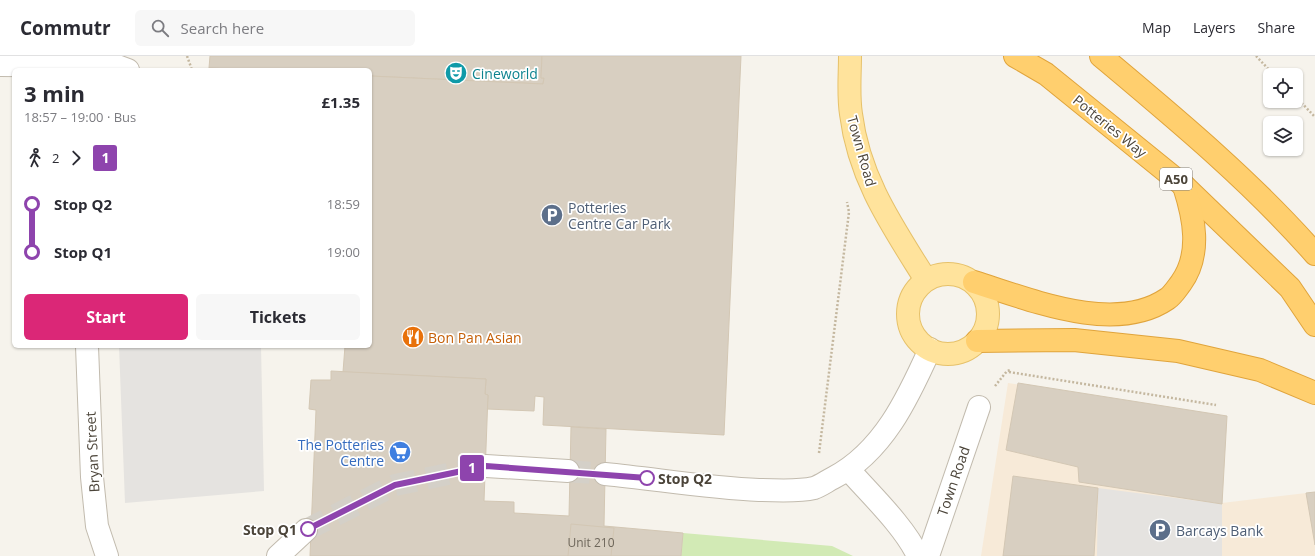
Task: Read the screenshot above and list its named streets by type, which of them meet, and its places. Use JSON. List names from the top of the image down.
{
  "streets": {
    "highway": ["Potteries Way", "A50"],
    "main road": ["Town Road"],
    "street": ["Bryan Street"]
  },
  "places": {
    "theatre": ["Cineworld"],
    "parking": ["Potteries Centre Car Park", "Barcays Bank"],
    "restaurant": ["Bon Pan Asian"],
    "supermarket": ["The Potteries Centre"],
    "other": ["Stop Q2", "Stop Q1"]
  },
  "lines": ["bus line 1"],
  "house_numbers": ["Unit 210"],
  "page": {
    "header": "Commutr",
    "search": "Search here",
    "nav": ["Map", "Layers", "Share"],
    "on_map": "1",
    "heading": ["3 min", "18:57 – 19:00 · Bus", "£1.35"],
    "legs": ["2", "1"],
    "list": [
      {
        "name": "Stop Q2",
        "value": "18:59"
      },
      {
        "name": "Stop Q1",
        "value": "19:00"
      }
    ],
    "buttons": ["Start", "Tickets"]
  }
}
